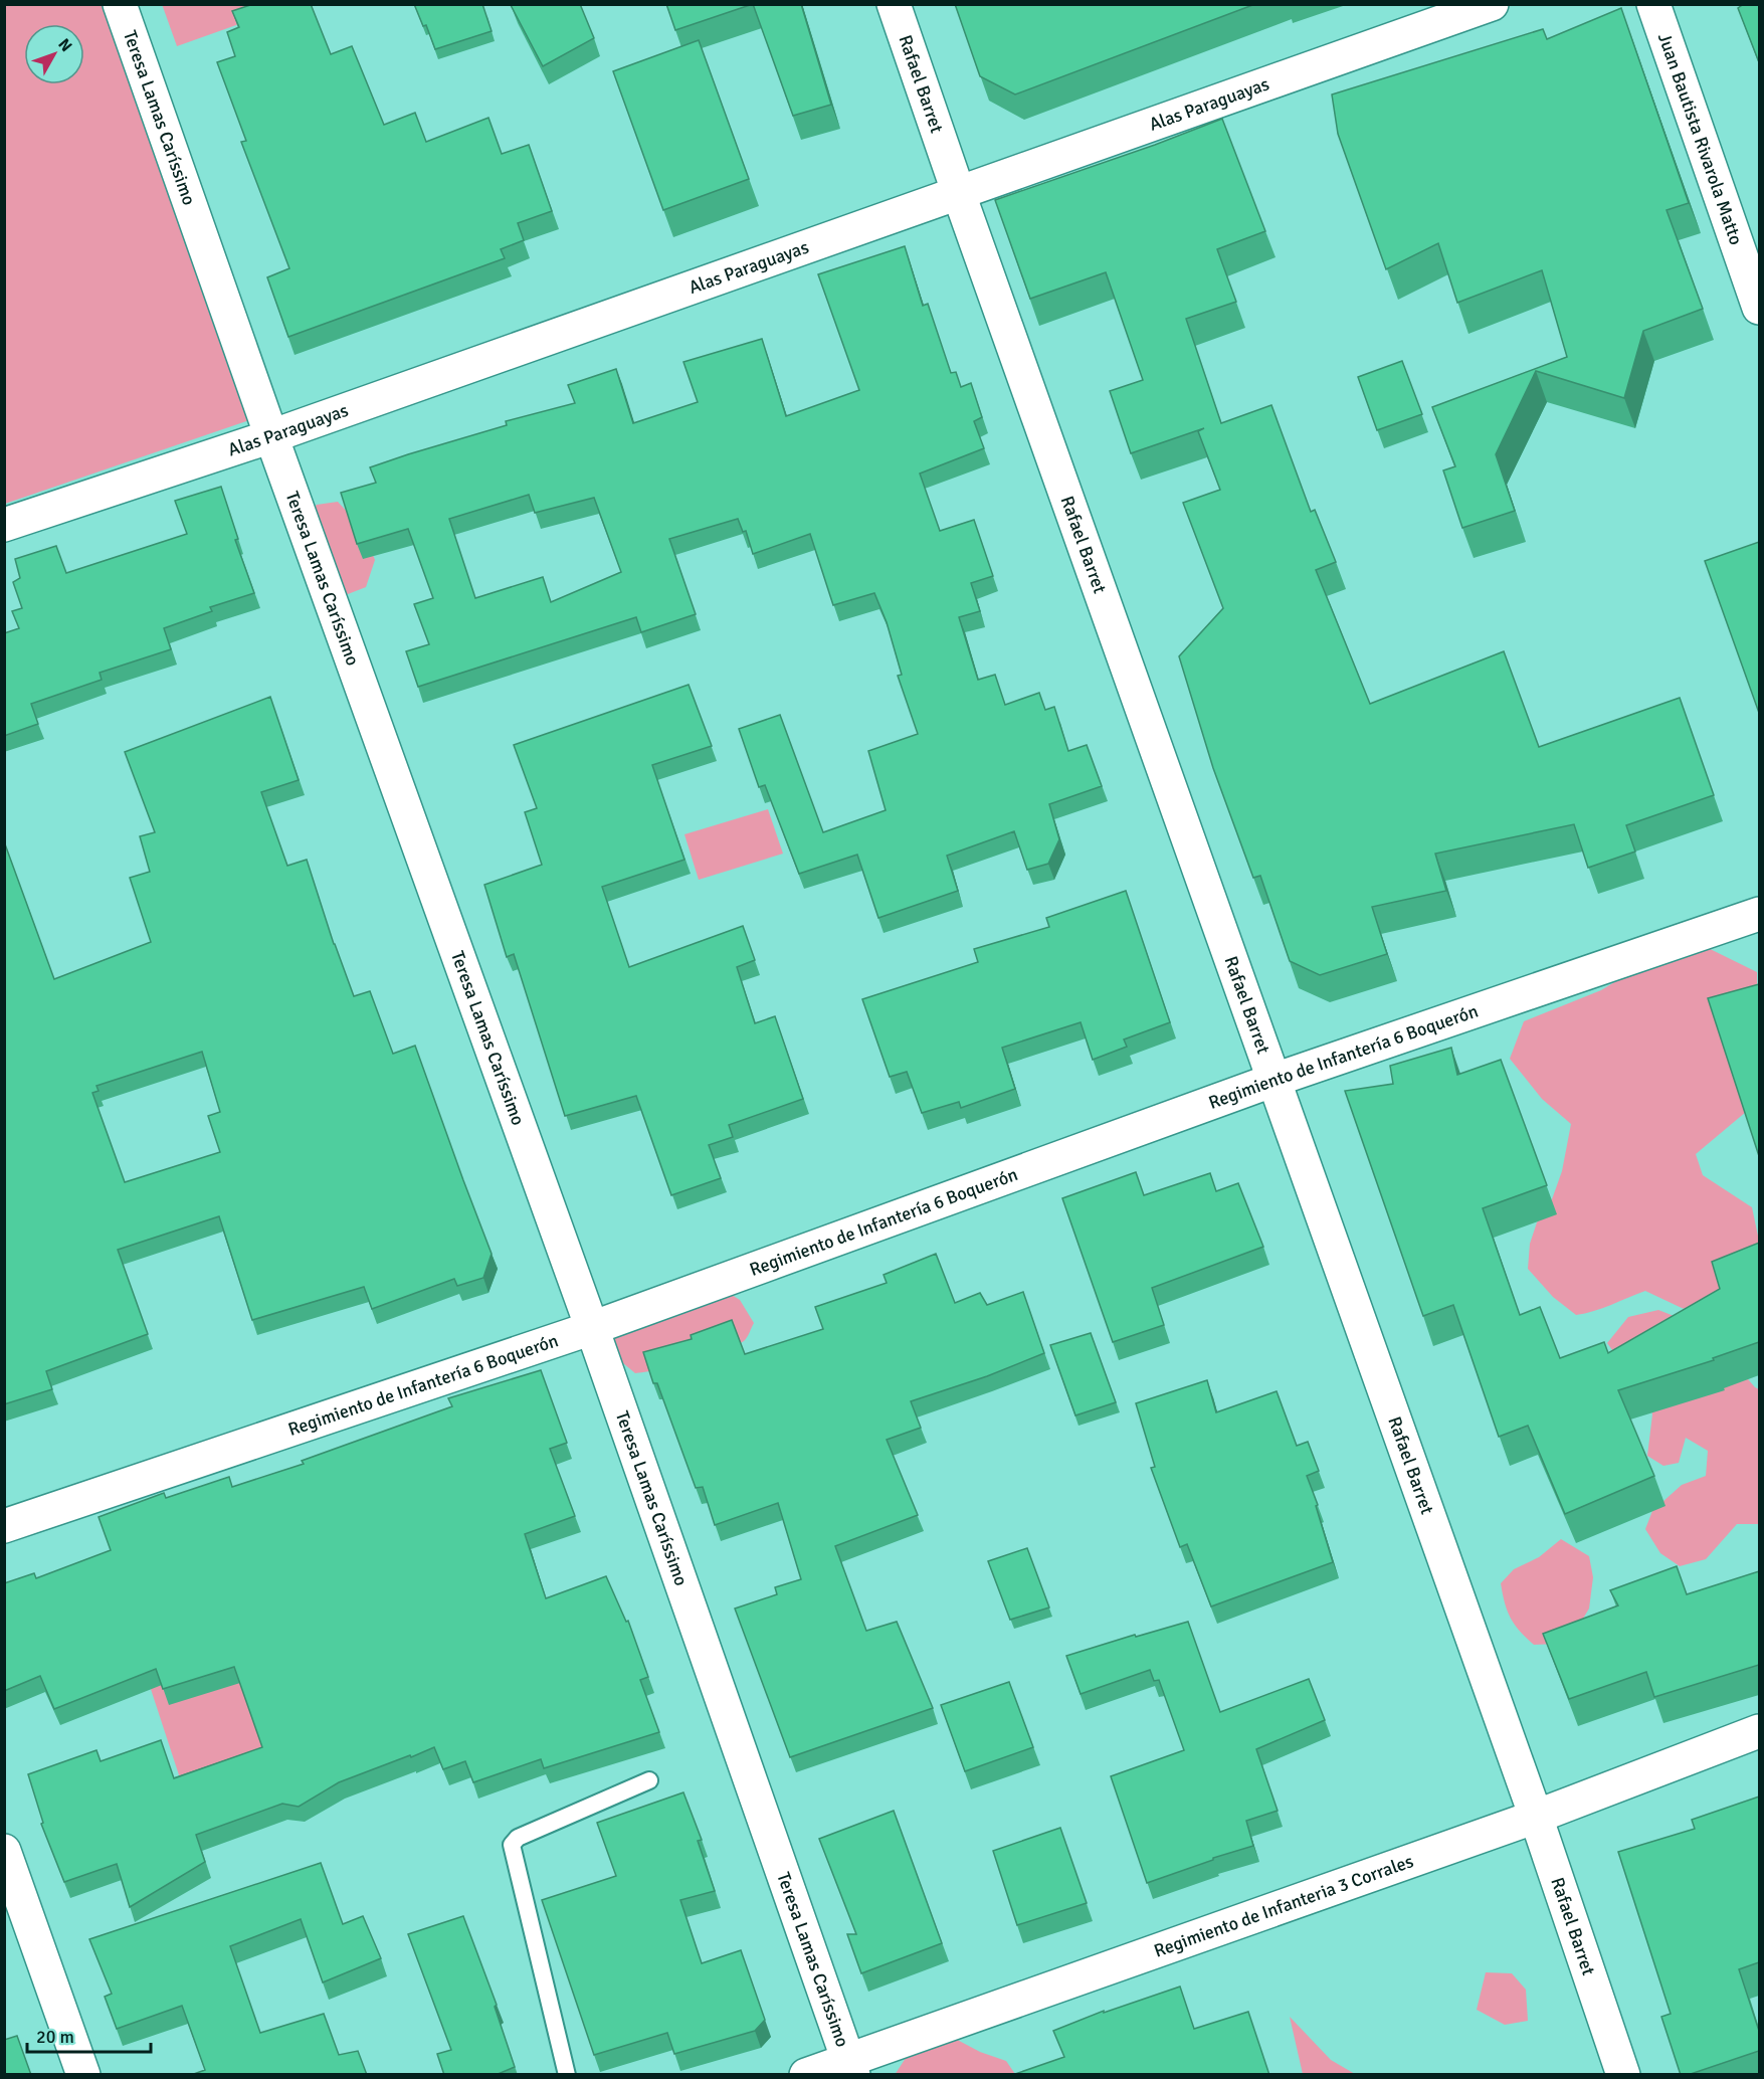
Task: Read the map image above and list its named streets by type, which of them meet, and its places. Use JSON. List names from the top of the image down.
{
  "streets": {
    "street": [
      "Rafael Barret",
      "Alas Paraguayas",
      "Teresa Lamas Caríssimo",
      "Juan Bautista Rivarola Matto",
      "Regimiento de Infantería 6 Boquerón",
      "Regimiento de Infanteria 3 Corrales"
    ]
  },
  "crossings": [
    ["Rafael Barret", "Alas Paraguayas"],
    ["Rafael Barret", "Regimiento de Infantería 6 Boquerón"],
    ["Rafael Barret", "Regimiento de Infanteria 3 Corrales"],
    ["Alas Paraguayas", "Teresa Lamas Caríssimo"],
    ["Teresa Lamas Caríssimo", "Regimiento de Infantería 6 Boquerón"],
    ["Teresa Lamas Caríssimo", "Regimiento de Infanteria 3 Corrales"]
  ],
  "scale_bar": "20 m",
  "north": "top right"
}
